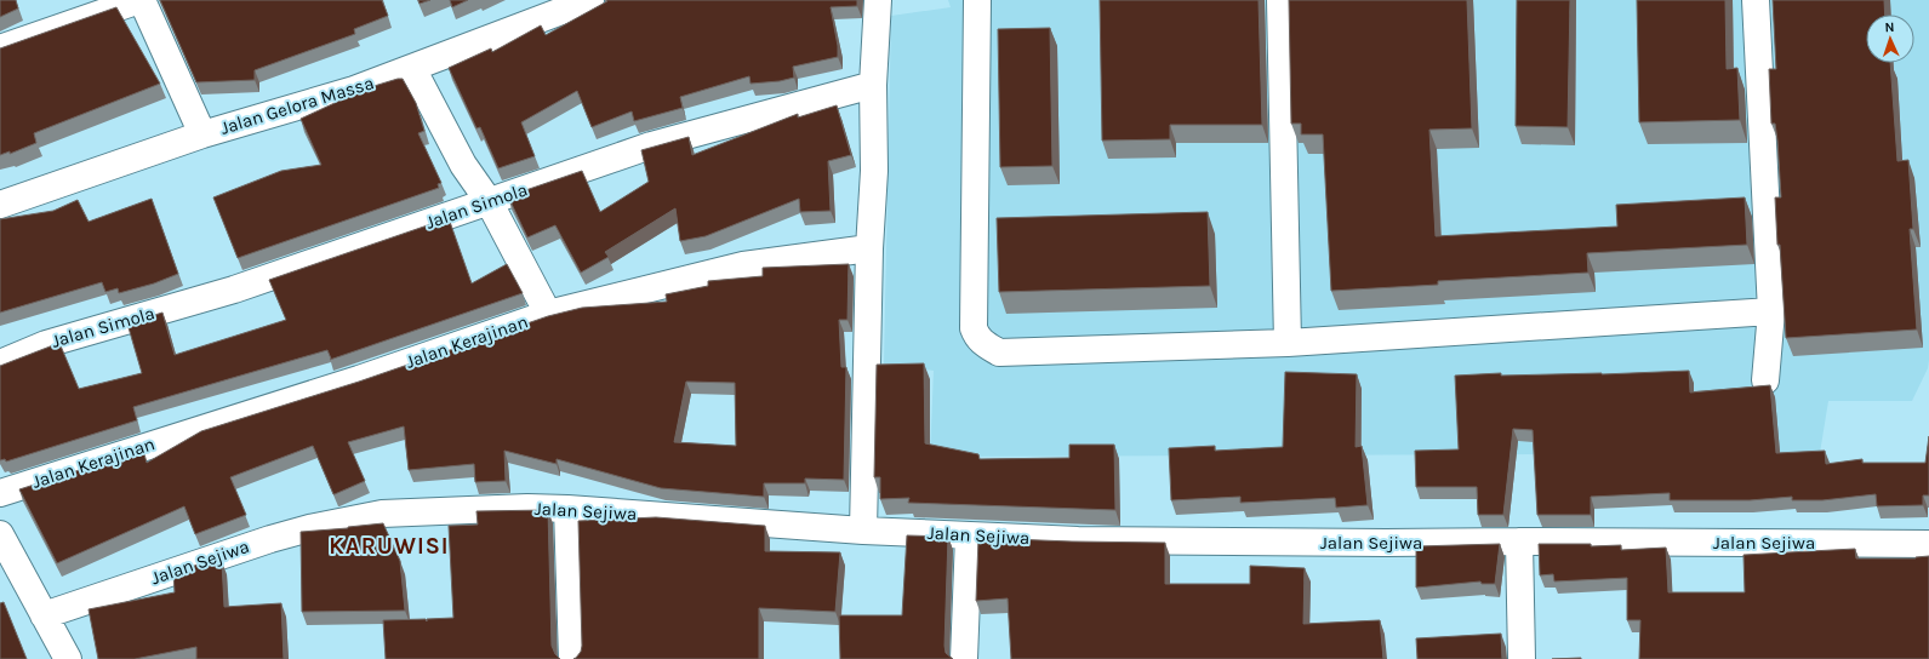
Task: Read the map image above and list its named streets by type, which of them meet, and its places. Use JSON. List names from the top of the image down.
{
  "streets": {
    "street": [
      "Jalan Gelora Massa",
      "Jalan Simola",
      "Jalan Kerajinan",
      "Jalan Sejiwa"
    ]
  },
  "districts": ["KARUWISI"],
  "north": "top"
}
